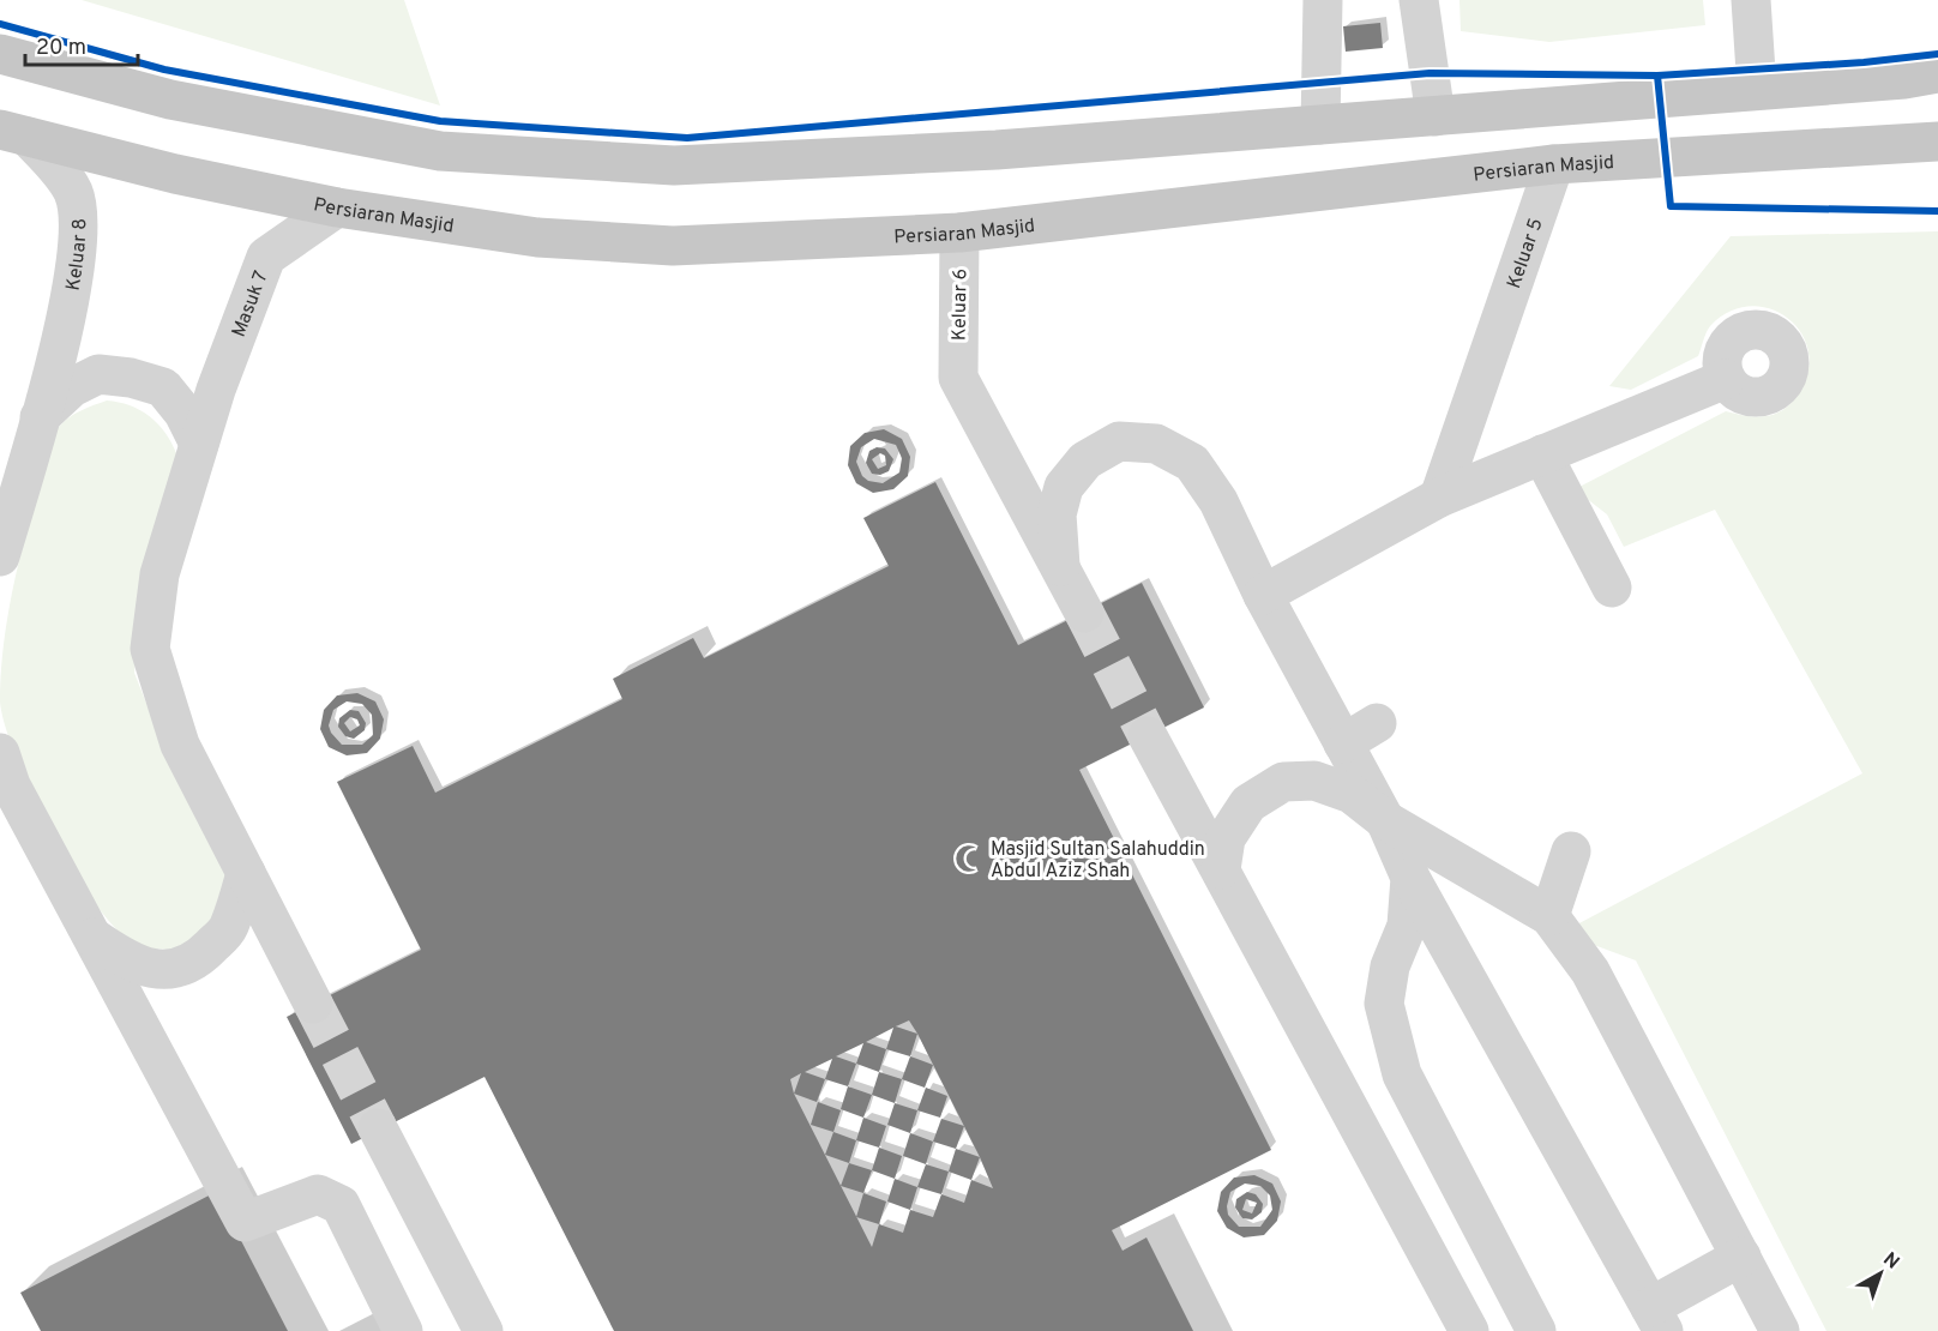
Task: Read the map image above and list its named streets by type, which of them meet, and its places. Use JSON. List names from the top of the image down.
{
  "streets": {
    "main road": ["Persiaran Masjid"],
    "lane": [
      "Keluar 5",
      "Keluar 8",
      "Masuk 7",
      "Keluar 6"
    ]
  },
  "crossings": [
    ["Persiaran Masjid", "Keluar 5"],
    ["Persiaran Masjid", "Keluar 8"],
    ["Persiaran Masjid", "Masuk 7"],
    ["Persiaran Masjid", "Keluar 6"]
  ],
  "places": {
    "mosque": ["Masjid Sultan Salahuddin Abdul Aziz Shah"]
  },
  "scale_bar": "20 m",
  "north": "top right"
}
